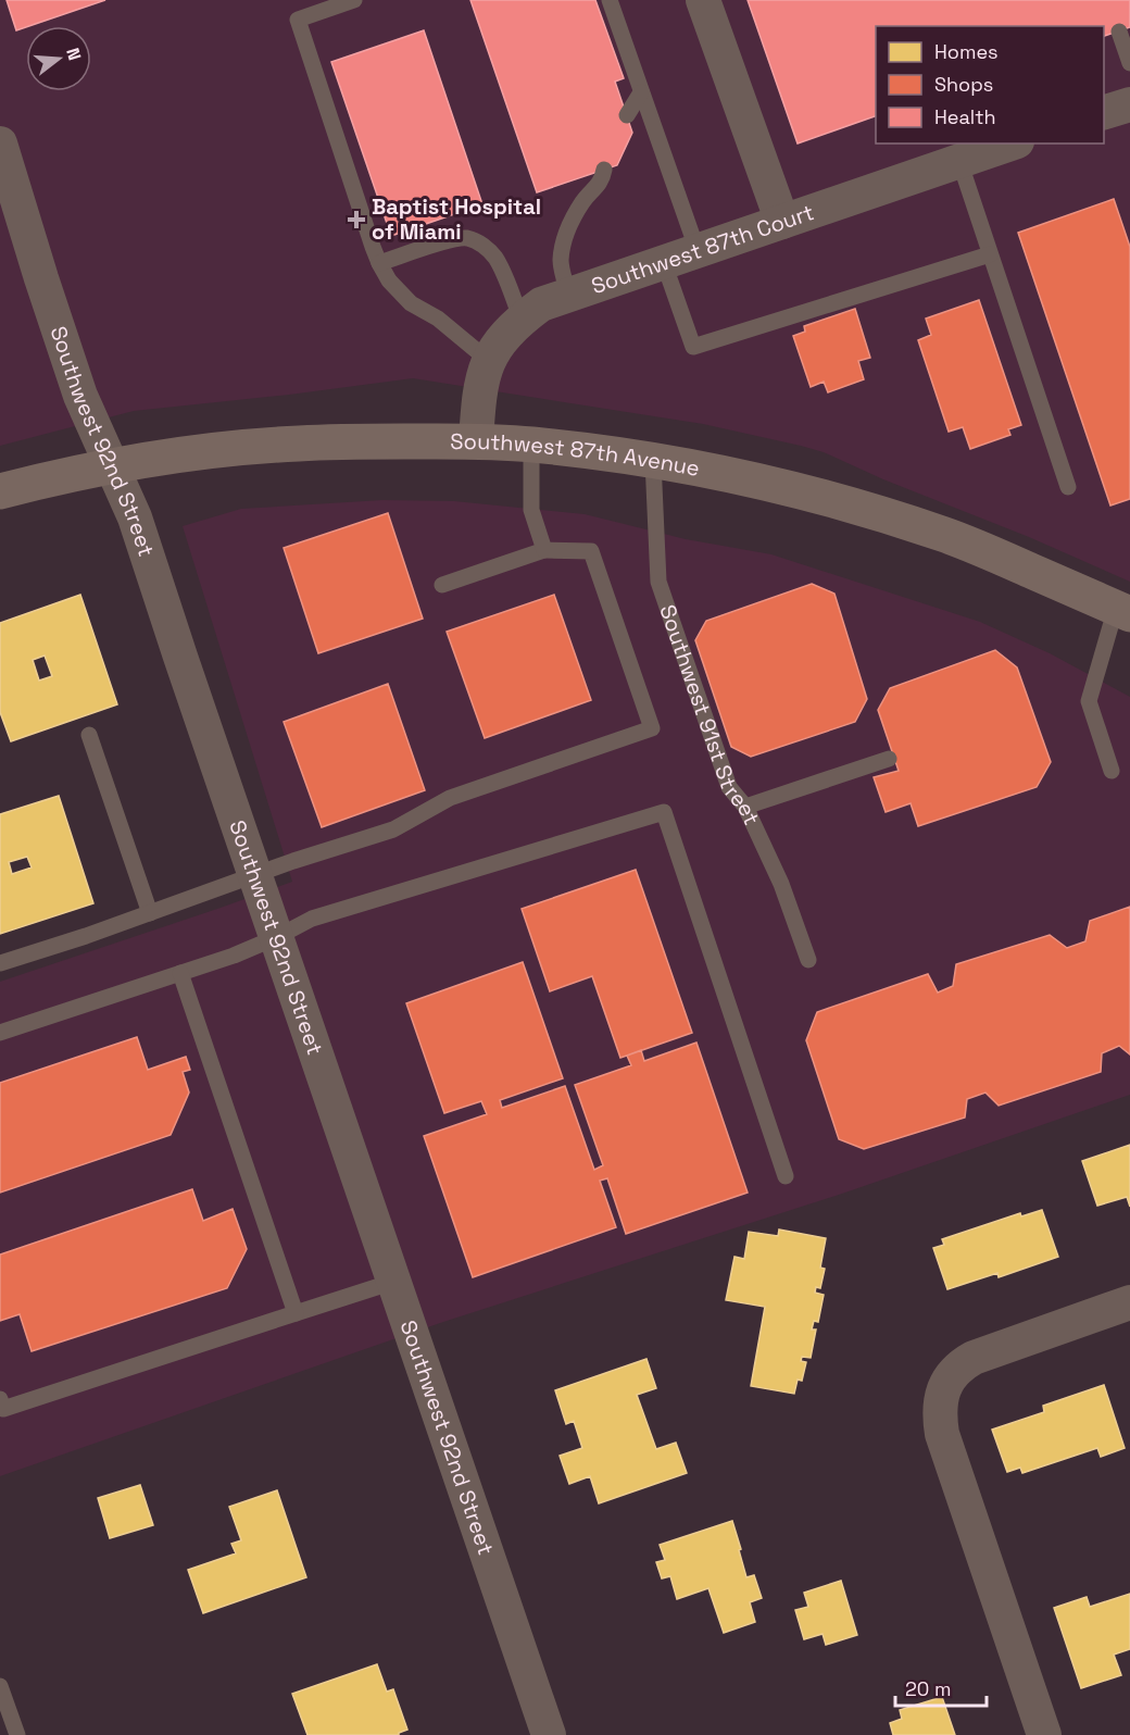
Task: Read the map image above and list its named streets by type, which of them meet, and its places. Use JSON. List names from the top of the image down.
{
  "streets": {
    "main road": ["Southwest 87th Avenue"],
    "street": ["Southwest 87th Court", "Southwest 92nd Street"],
    "lane": ["Southwest 91st Street"]
  },
  "crossings": [
    ["Southwest 87th Court", "Southwest 87th Avenue"],
    ["Southwest 92nd Street", "Southwest 87th Avenue"],
    ["Southwest 87th Avenue", "Southwest 91st Street"]
  ],
  "places": {
    "health": ["Baptist Hospital of Miami"]
  },
  "legend": ["Homes", "Shops", "Health"],
  "scale_bar": "20 m",
  "north": "right"
}
